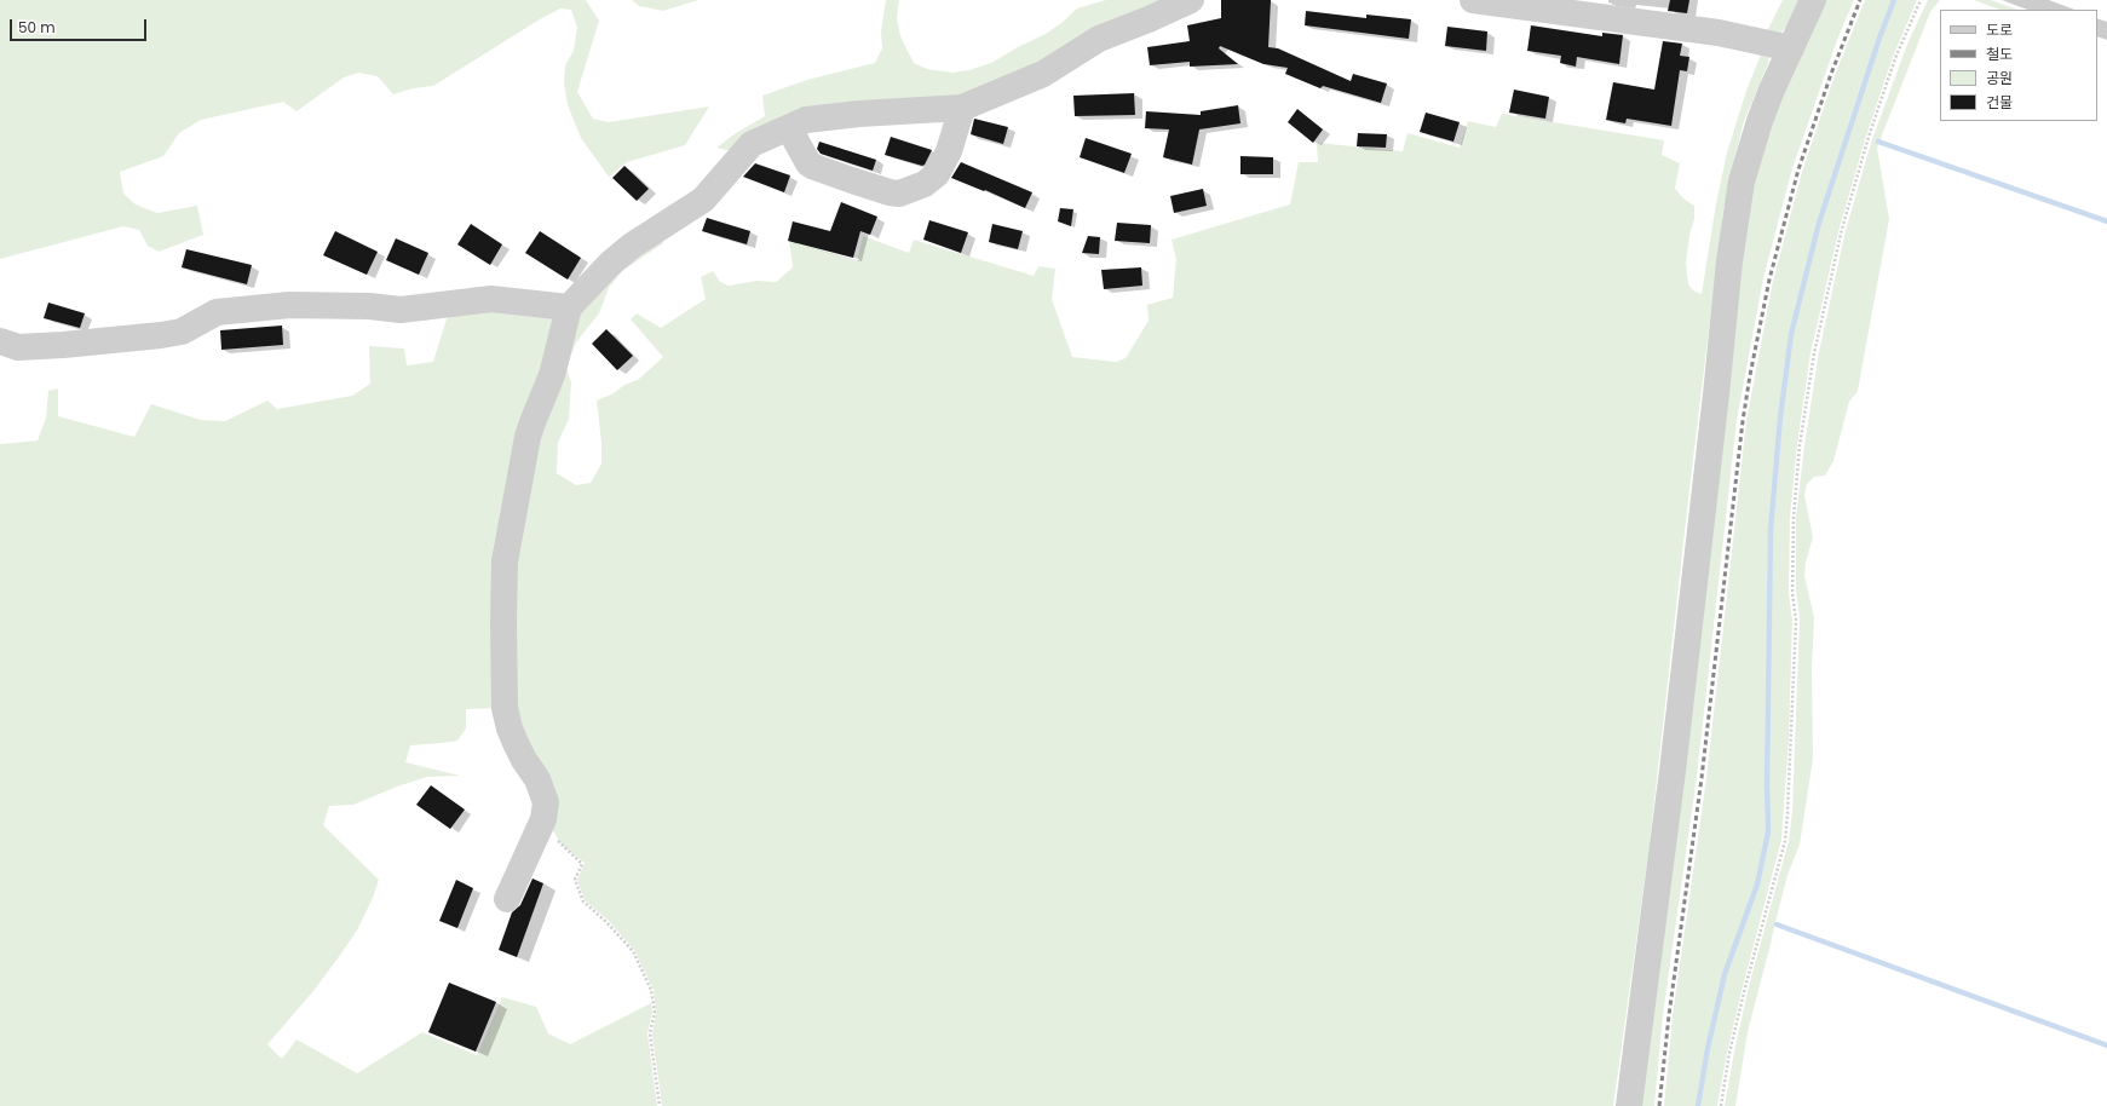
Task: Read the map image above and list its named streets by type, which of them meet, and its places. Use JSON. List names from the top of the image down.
{
  "legend": [
    "도로",
    "철도",
    "공원",
    "건물"
  ],
  "scale_bar": "50 m"
}
